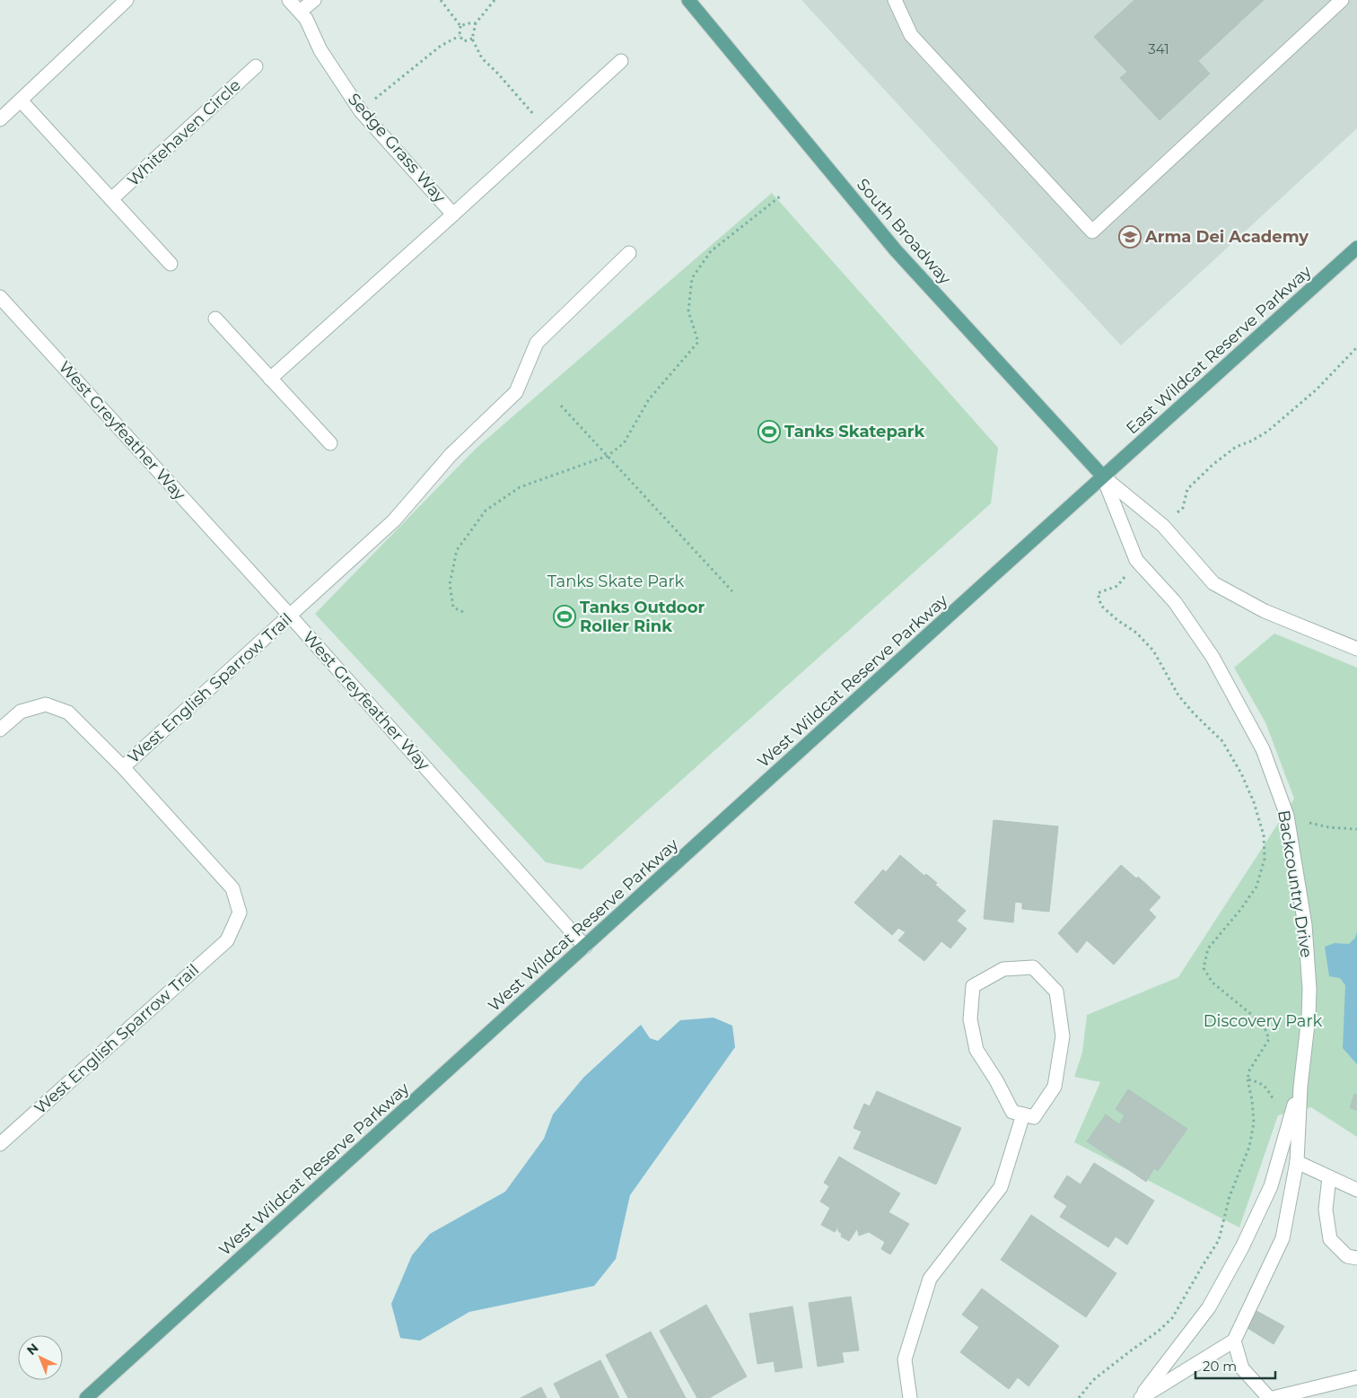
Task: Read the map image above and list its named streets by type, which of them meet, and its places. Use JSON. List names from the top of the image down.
{
  "streets": {
    "main road": ["South Broadway", "East Wildcat Reserve Parkway", "West Wildcat Reserve Parkway"],
    "street": [
      "Whitehaven Circle",
      "Sedge Grass Way",
      "West Greyfeather Way",
      "West English Sparrow Trail",
      "Backcountry Drive"
    ]
  },
  "crossings": [
    ["South Broadway", "East Wildcat Reserve Parkway"],
    ["South Broadway", "West Wildcat Reserve Parkway"],
    ["South Broadway", "Backcountry Drive"],
    ["East Wildcat Reserve Parkway", "West Wildcat Reserve Parkway"],
    ["East Wildcat Reserve Parkway", "Backcountry Drive"],
    ["West Greyfeather Way", "West Wildcat Reserve Parkway"],
    ["West Greyfeather Way", "West English Sparrow Trail"],
    ["West Wildcat Reserve Parkway", "Backcountry Drive"]
  ],
  "parks": ["Tanks Skate Park", "Discovery Park"],
  "places": {
    "school or university": ["Arma Dei Academy"],
    "sports": ["Tanks Skatepark", "Tanks Outdoor Roller Rink"]
  },
  "house_numbers": ["341"],
  "scale_bar": "20 m",
  "north": "top left"
}
